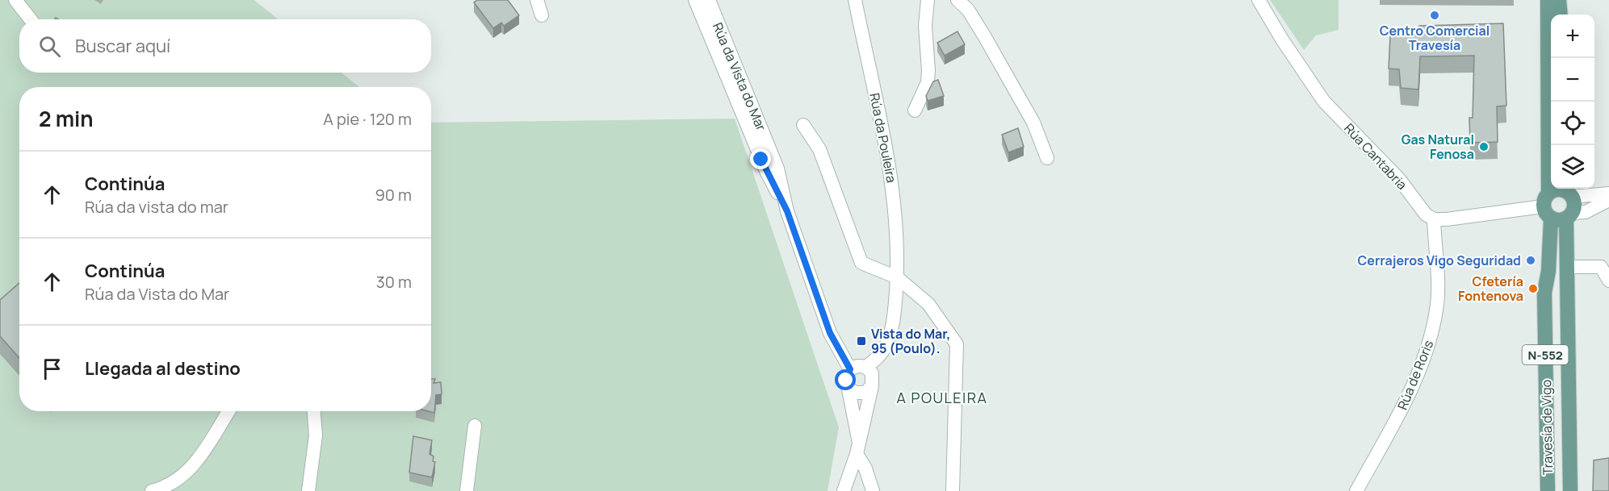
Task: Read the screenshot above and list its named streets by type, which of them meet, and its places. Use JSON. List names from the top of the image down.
{
  "streets": {
    "main road": ["N-552", "Travesía de Vigo"],
    "street": [
      "Rúa da Vista do Mar",
      "Rúa da Pouleira",
      "Rúa Cantabria",
      "Rúa de Roris"
    ]
  },
  "crossings": [
    ["Rúa Cantabria", "Rúa de Roris"],
    ["N-552", "Travesía de Vigo"]
  ],
  "districts": ["A POULEIRA"],
  "places": {
    "other": [
      "Centro Comercial Travesía",
      "Gas Natural Fenosa",
      "Cerrajeros Vigo Seguridad",
      "Cfetería Fontenova"
    ],
    "transit": ["Vista do Mar, 95 (Poulo)."]
  },
  "page": {
    "map_buttons": ["+", "−"],
    "search": "Buscar aquí",
    "heading": ["2 min", "A pie · 120 m"],
    "list": [
      ["Continúa", "Rúa da vista do mar", "90 m"],
      ["Continúa", "Rúa da Vista do Mar", "30 m"],
      "Llegada al destino"
    ]
  }
}
